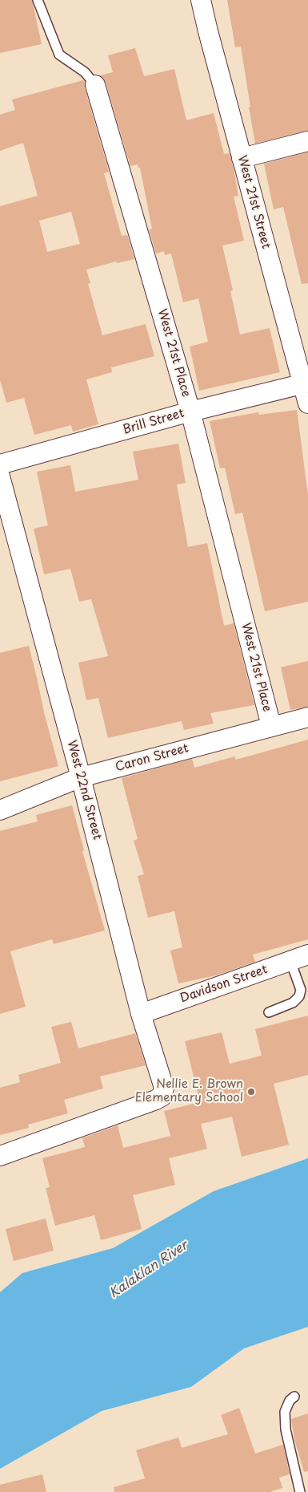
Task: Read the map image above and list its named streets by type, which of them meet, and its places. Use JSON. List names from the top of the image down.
{
  "streets": {
    "street": [
      "West 21st Street",
      "West 21st Place",
      "Brill Street",
      "Caron Street",
      "West 22nd Street",
      "Davidson Street"
    ]
  },
  "crossings": [
    ["West 21st Street", "Brill Street"],
    ["West 21st Place", "Brill Street"],
    ["West 21st Place", "Caron Street"],
    ["Caron Street", "West 22nd Street"],
    ["West 22nd Street", "Davidson Street"]
  ],
  "water": ["Kalaklan River"],
  "places": ["Nellie E. Brown Elementary School"]
}
